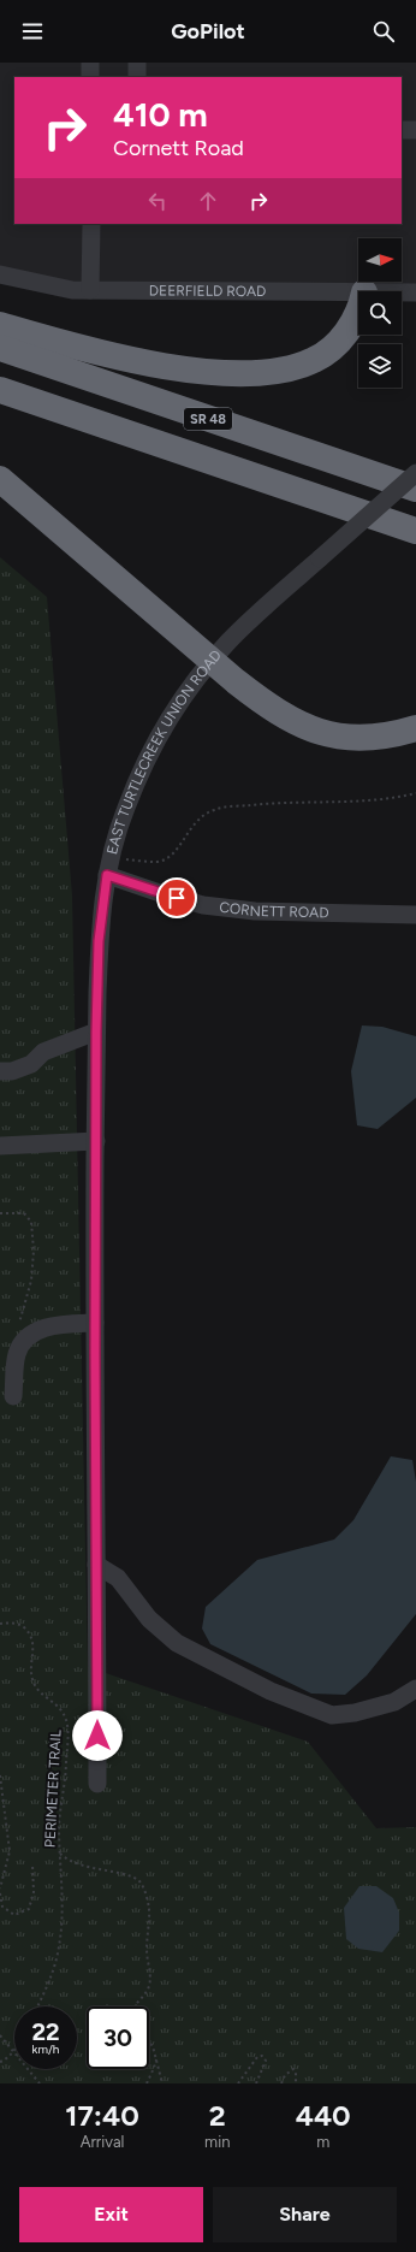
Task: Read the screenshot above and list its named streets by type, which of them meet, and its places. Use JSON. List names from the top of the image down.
{
  "streets": {
    "highway": ["SR 48"],
    "street": ["DEERFIELD ROAD", "EAST TURTLECREEK UNION ROAD", "CORNETT ROAD"],
    "path": ["PERIMETER TRAIL"]
  },
  "crossings": [
    ["EAST TURTLECREEK UNION ROAD", "CORNETT ROAD"]
  ],
  "north": "right",
  "page": {
    "header": "GoPilot",
    "turn": ["410 m", "Cornett Road"],
    "speed": "22 km/h",
    "limit": "30",
    "eta": [
      "17:40",
      "Arrival",
      "2",
      "min",
      "440",
      "m"
    ],
    "buttons": ["Exit", "Share"]
  }
}
